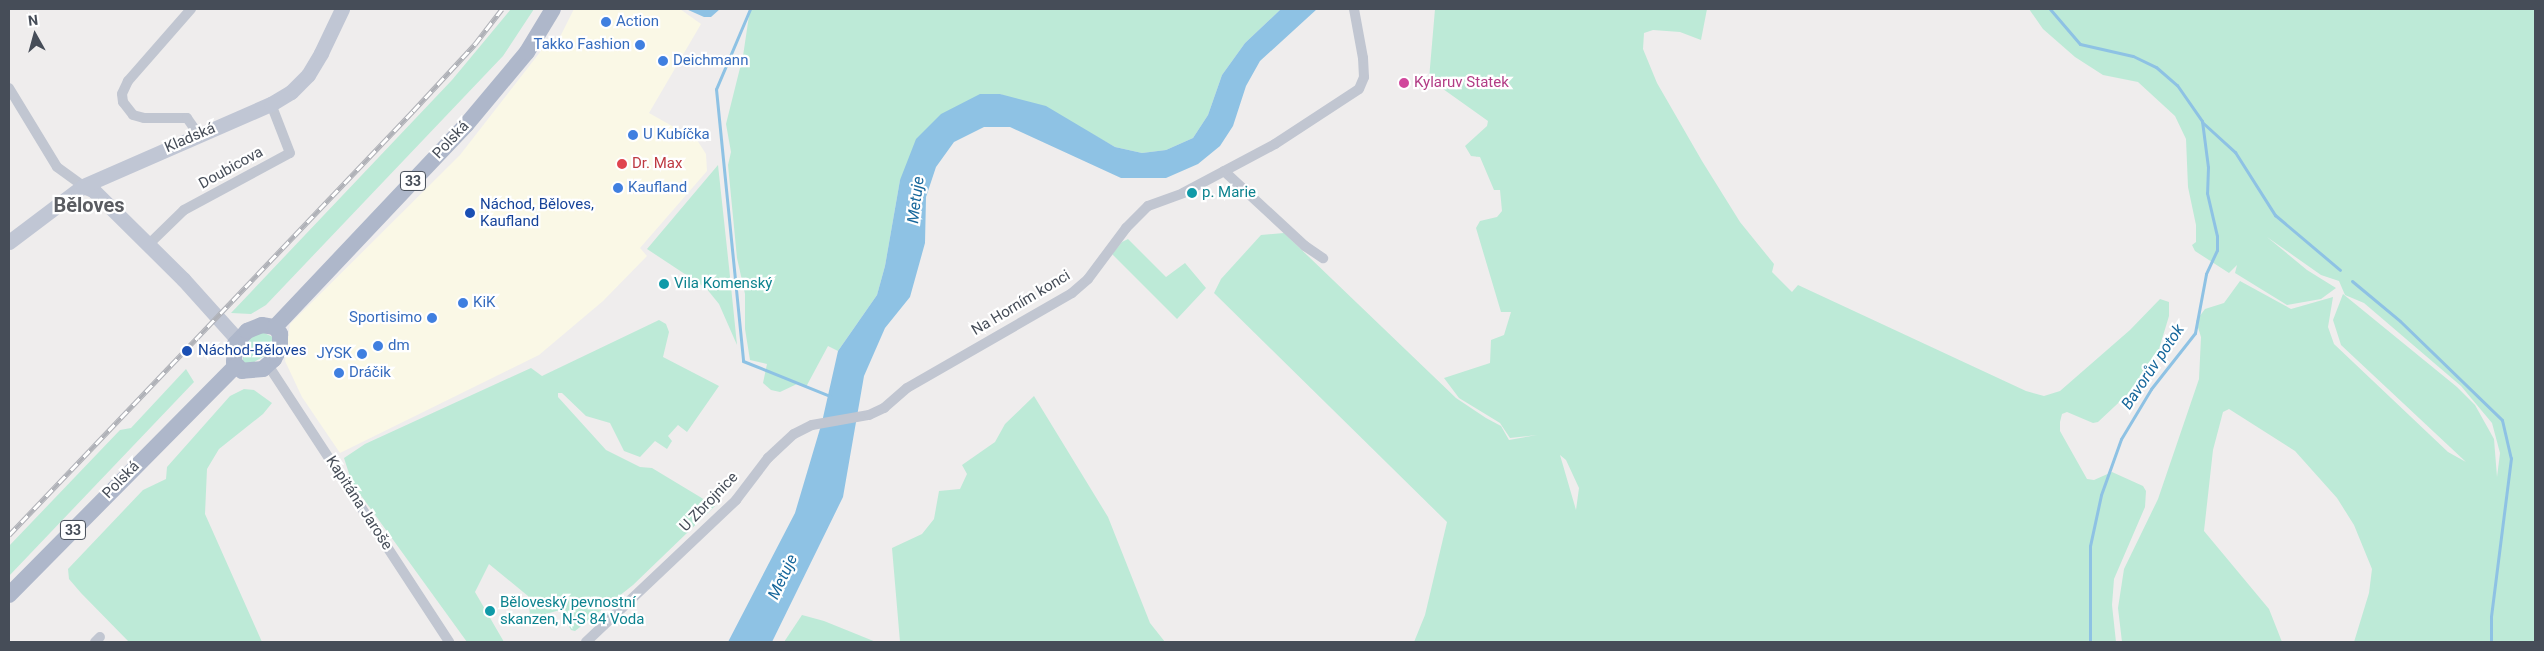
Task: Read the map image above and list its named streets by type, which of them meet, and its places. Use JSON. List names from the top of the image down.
{
  "streets": {
    "main road": ["Kladská", "Polská", "33"],
    "street": [
      "Doubicova",
      "Na Horním konci",
      "U Zbrojnice",
      "Kapitána Jaroše"
    ]
  },
  "crossings": [
    ["Kladská", "Doubicova"],
    ["Polská", "Kapitána Jaroše"],
    ["Na Horním konci", "U Zbrojnice"]
  ],
  "districts": ["Běloves"],
  "water": ["Metuje", "Bavorův potok"],
  "places": [
    "Action",
    "Takko Fashion",
    "Deichmann",
    "Kylaruv Statek",
    "U Kubíčka",
    "Dr. Max",
    "Kaufland",
    "p. Marie",
    "Náchod, Běloves, Kaufland",
    "Vila Komenský",
    "KiK",
    "Sportisimo",
    "dm",
    "Náchod-Běloves",
    "JYSK",
    "Dráčik",
    "Běloveský pevnostní skanzen, N-S 84 Voda"
  ],
  "north": "top"
}
